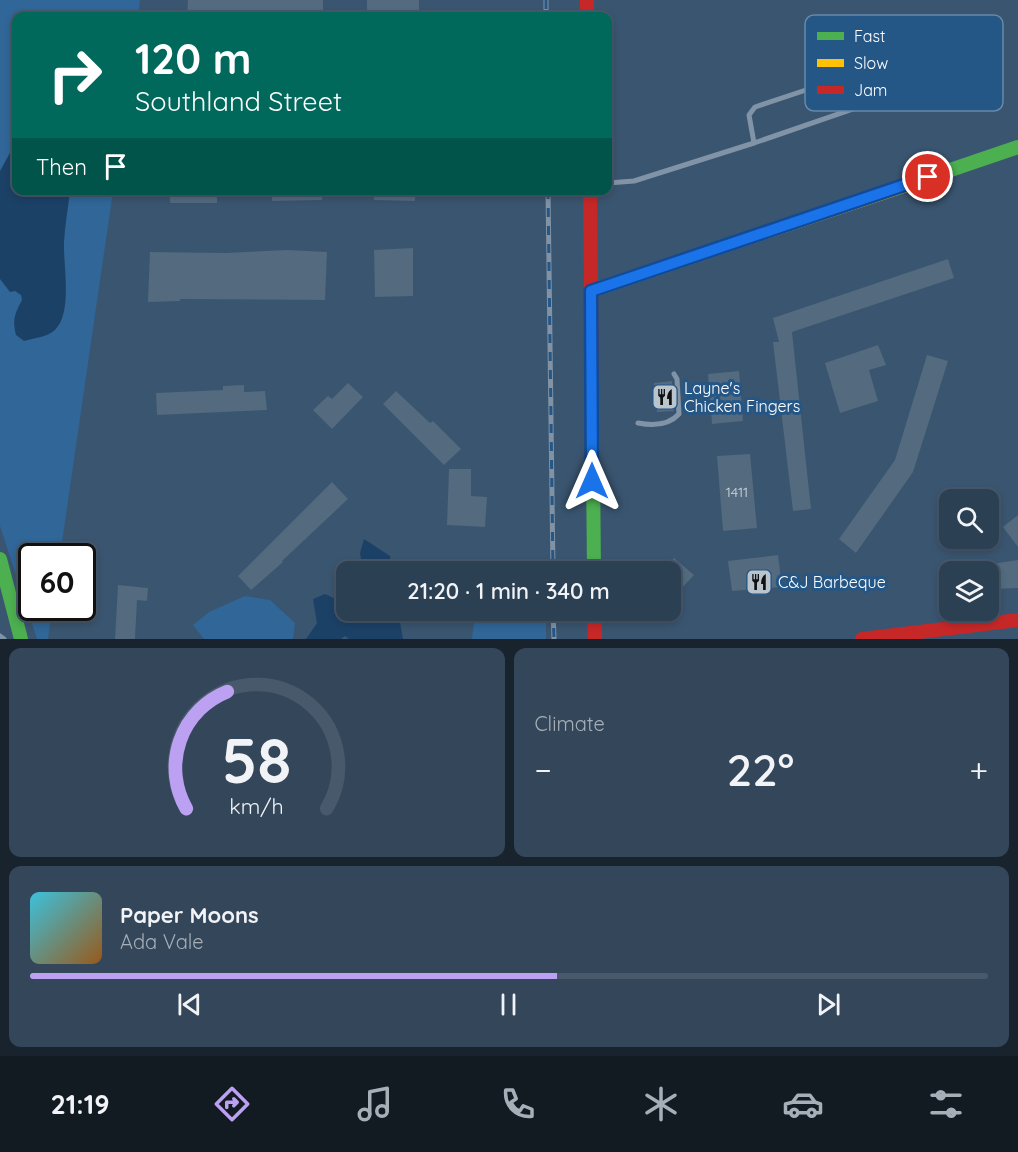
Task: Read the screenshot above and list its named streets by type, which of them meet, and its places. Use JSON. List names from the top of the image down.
{
  "places": {
    "restaurant": ["Layne's Chicken Fingers", "C&J Barbeque"]
  },
  "house_numbers": ["1411"],
  "legend": ["Fast", "Slow", "Jam"],
  "page": {
    "turn": ["120 m", "Southland Street"],
    "then": "Then",
    "limit": "60",
    "trip": "21:20 · 1 min · 340 m",
    "tile": "Climate",
    "heat": ["−", "22°", "+"],
    "song": ["Paper Moons", "Ada Vale"],
    "tabs": "21:19",
    "gauge": ["58", "km/h"]
  }
}
